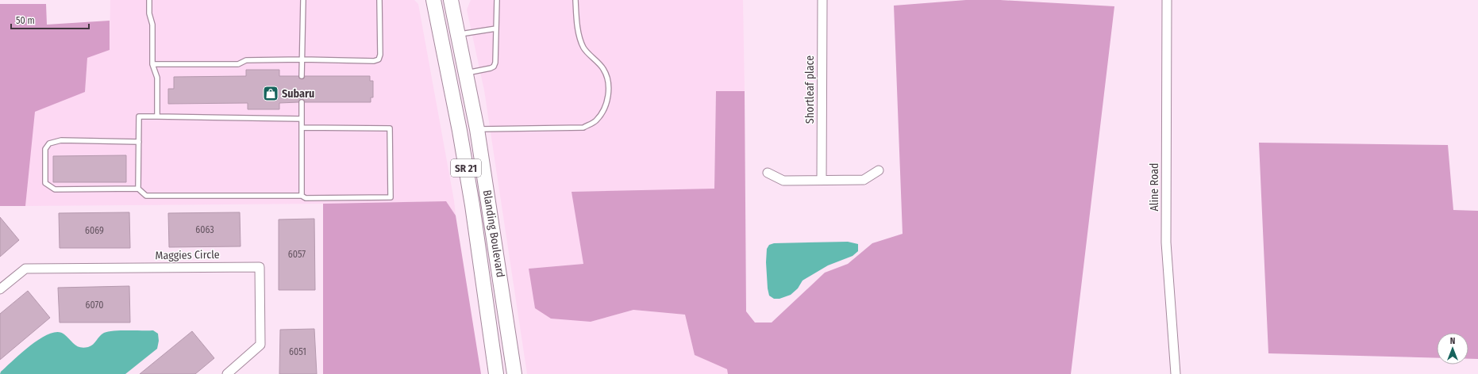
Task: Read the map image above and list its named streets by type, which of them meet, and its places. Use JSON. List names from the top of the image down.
{
  "streets": {
    "main road": ["SR 21", "Blanding Boulevard"],
    "street": ["Shortleaf place", "Aline Road", "Maggies Circle"]
  },
  "places": {
    "shop": ["Subaru"]
  },
  "house_numbers": [
    "6063",
    "6069",
    "6057",
    "6070",
    "6051"
  ],
  "scale_bar": "50 m",
  "north": "top"
}
